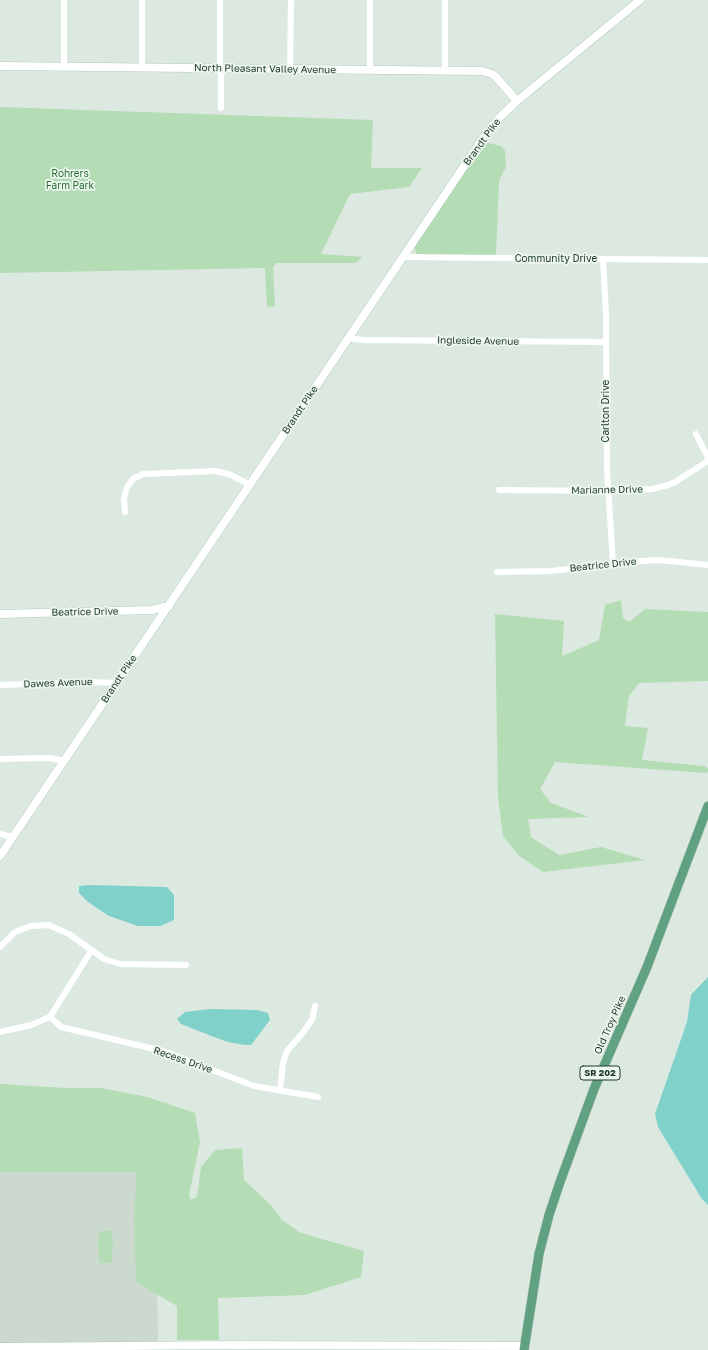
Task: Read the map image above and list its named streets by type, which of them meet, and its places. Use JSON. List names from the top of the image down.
{
  "streets": {
    "main road": ["Old Troy Pike", "SR 202"],
    "street": [
      "North Pleasant Valley Avenue",
      "Brandt Pike",
      "Community Drive",
      "Ingleside Avenue",
      "Carlton Drive",
      "Marianne Drive",
      "Beatrice Drive",
      "Dawes Avenue",
      "Recess Drive"
    ]
  },
  "crossings": [
    ["North Pleasant Valley Avenue", "Brandt Pike"],
    ["Brandt Pike", "Community Drive"],
    ["Brandt Pike", "Ingleside Avenue"],
    ["Brandt Pike", "Beatrice Drive"],
    ["Brandt Pike", "Dawes Avenue"],
    ["Community Drive", "Carlton Drive"],
    ["Ingleside Avenue", "Carlton Drive"],
    ["Carlton Drive", "Marianne Drive"],
    ["Carlton Drive", "Beatrice Drive"]
  ],
  "parks": ["Rohrers Farm Park"]
}
